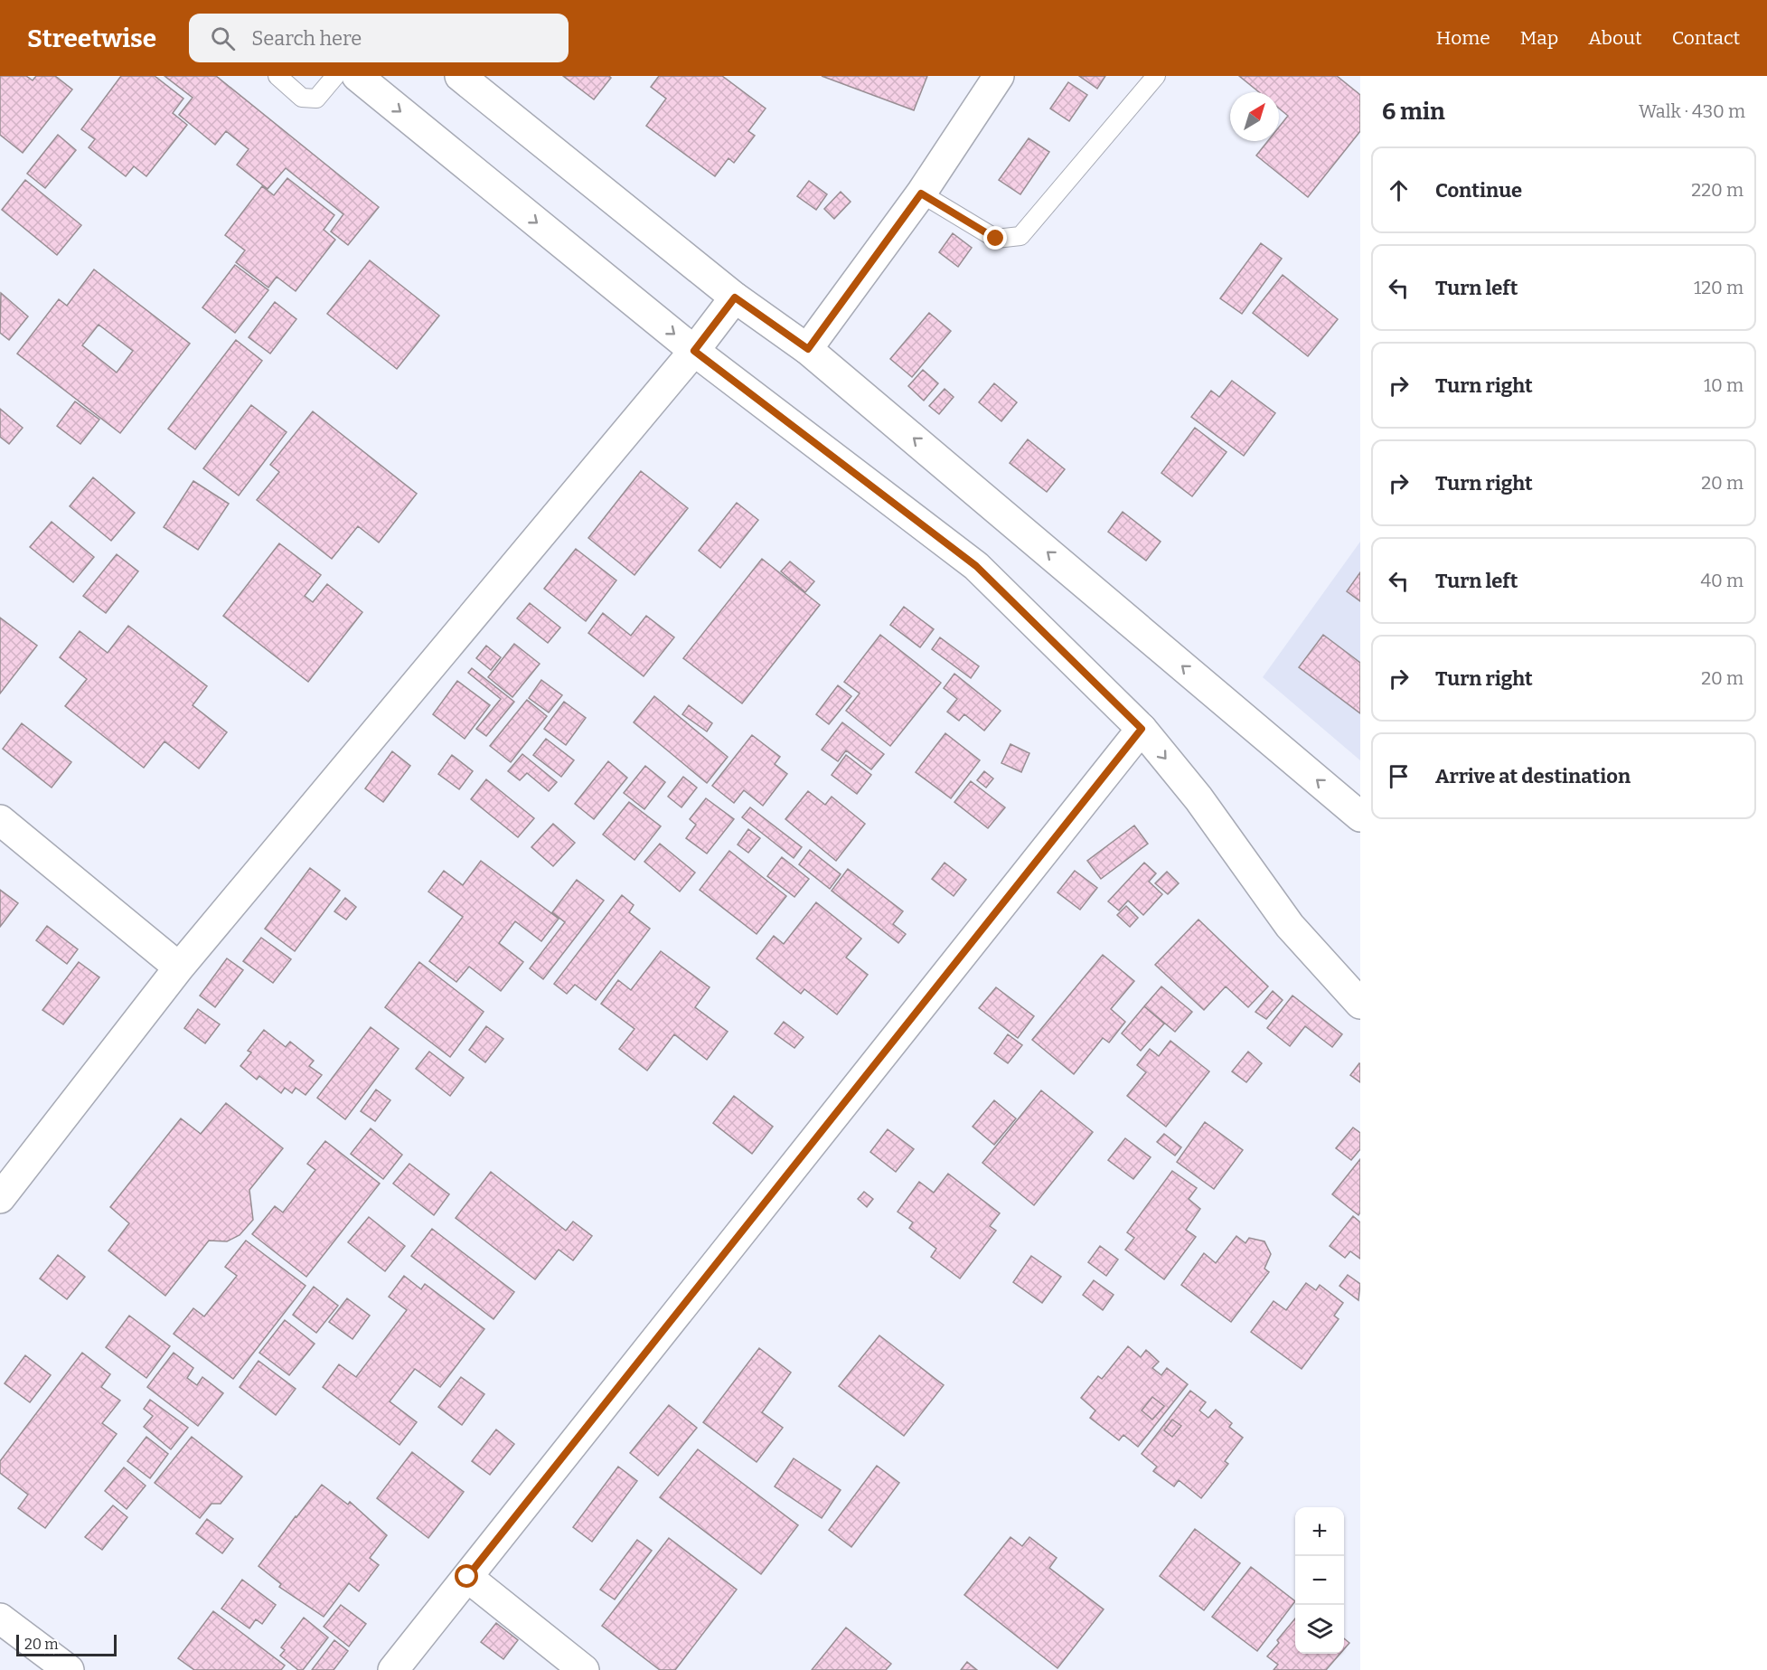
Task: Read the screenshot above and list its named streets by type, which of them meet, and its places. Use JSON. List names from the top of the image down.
{
  "scale_bar": "20 m",
  "north": "top right",
  "page": {
    "header": "Streetwise",
    "search": "Search here",
    "nav": [
      "Home",
      "Map",
      "About",
      "Contact"
    ],
    "heading": ["6 min", "Walk · 430 m"],
    "list": [
      ["Continue", "220 m"],
      ["Turn left", "120 m"],
      ["Turn right", "10 m"],
      ["Turn right", "20 m"],
      ["Turn left", "40 m"],
      ["Turn right", "20 m"],
      "Arrive at destination"
    ],
    "map_buttons": ["+", "−"],
    "scale": "20 m"
  }
}
